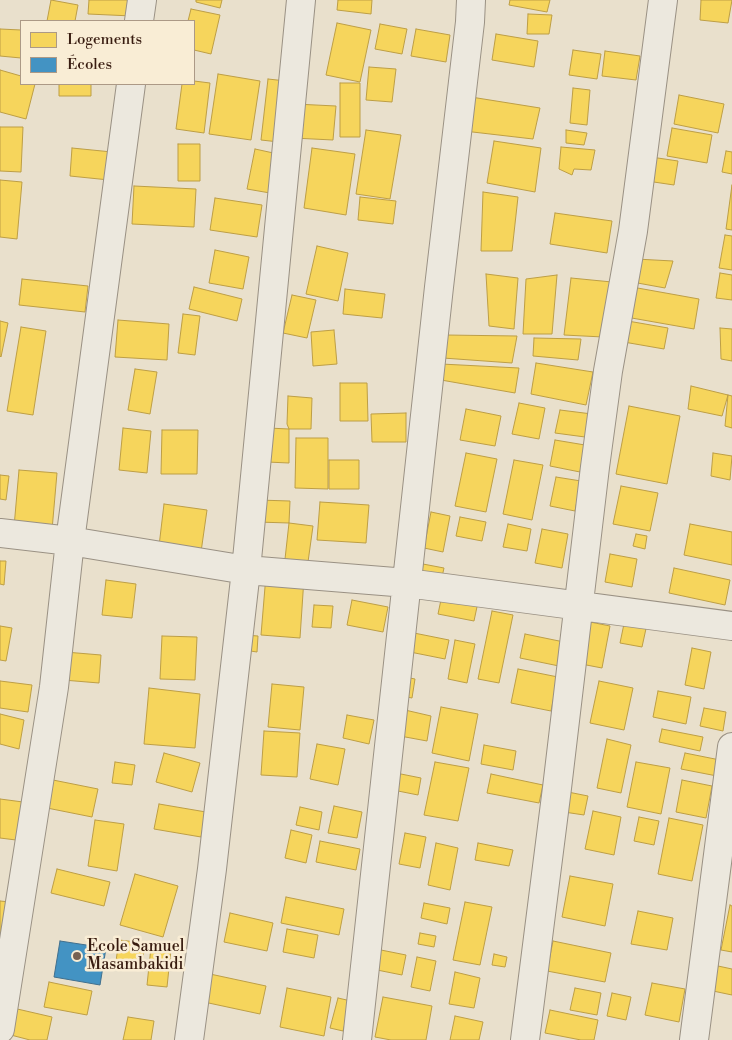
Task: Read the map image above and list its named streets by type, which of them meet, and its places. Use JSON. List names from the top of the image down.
{
  "places": ["Ecole Samuel Masambakidi"],
  "legend": ["Logements", "Écoles"]
}
